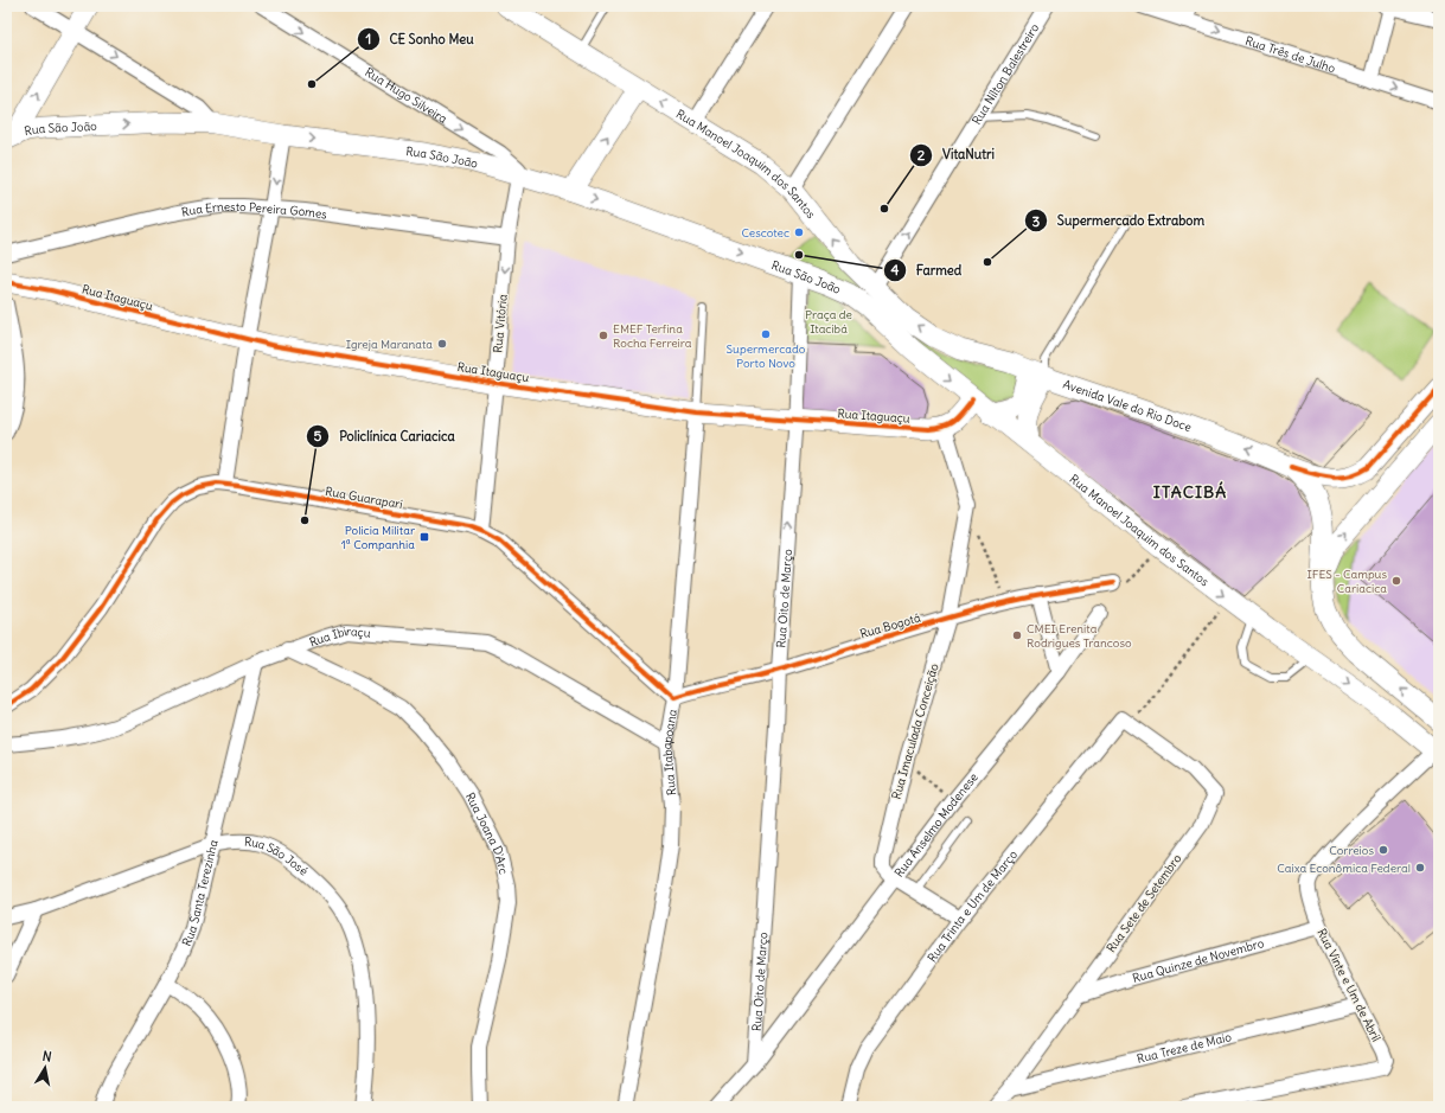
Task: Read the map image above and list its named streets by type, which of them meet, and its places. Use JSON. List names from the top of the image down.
{
  "streets": {
    "main road": [
      "Rua São João",
      "Rua Manoel Joaquim dos Santos",
      "Rua Itaguaçu",
      "Avenida Vale do Rio Doce"
    ],
    "street": [
      "Rua Três de Julho",
      "Rua Nílton Balestreiro",
      "Rua Hugo Silveira",
      "Rua Ernesto Pereira Gomes",
      "Rua Vitória",
      "Rua Guarapari",
      "Rua Oito de Março",
      "Rua Bogotá",
      "Rua Ibiraçu",
      "Rua Imaculada Conceição",
      "Rua Itabapoana",
      "Rua Anselmo Modenese",
      "Rua Joana D'Arc",
      "Rua São José",
      "Rua Santa Terezinha",
      "Rua Sete de Setembro",
      "Rua Trinta e Um de Março",
      "Rua Quinze de Novembro",
      "Rua Vinte e Um de Abril",
      "Rua Treze de Maio"
    ]
  },
  "crossings": [
    ["Rua Nílton Balestreiro", "Rua Manoel Joaquim dos Santos"],
    ["Rua Hugo Silveira", "Rua São João"],
    ["Rua Hugo Silveira", "Rua Vitória"],
    ["Rua São João", "Rua Manoel Joaquim dos Santos"],
    ["Rua São João", "Rua Vitória"],
    ["Rua São João", "Rua Oito de Março"],
    ["Rua Manoel Joaquim dos Santos", "Avenida Vale do Rio Doce"],
    ["Rua Manoel Joaquim dos Santos", "Rua Vinte e Um de Abril"],
    ["Rua Ernesto Pereira Gomes", "Rua Vitória"],
    ["Rua Itaguaçu", "Rua Vitória"],
    ["Rua Itaguaçu", "Rua Oito de Março"],
    ["Rua Itaguaçu", "Rua Imaculada Conceição"],
    ["Rua Itaguaçu", "Rua Itabapoana"],
    ["Rua Vitória", "Rua Guarapari"],
    ["Rua Guarapari", "Rua Bogotá"],
    ["Rua Guarapari", "Rua Itabapoana"],
    ["Rua Oito de Março", "Rua Bogotá"],
    ["Rua Oito de Março", "Rua Anselmo Modenese"],
    ["Rua Bogotá", "Rua Imaculada Conceição"],
    ["Rua Bogotá", "Rua Itabapoana"],
    ["Rua Ibiraçu", "Rua Itabapoana"],
    ["Rua Ibiraçu", "Rua Joana D'Arc"],
    ["Rua Ibiraçu", "Rua Santa Terezinha"],
    ["Rua Imaculada Conceição", "Rua Anselmo Modenese"],
    ["Rua Imaculada Conceição", "Rua Trinta e Um de Março"],
    ["Rua São José", "Rua Santa Terezinha"],
    ["Rua Sete de Setembro", "Rua Trinta e Um de Março"],
    ["Rua Sete de Setembro", "Rua Quinze de Novembro"],
    ["Rua Sete de Setembro", "Rua Treze de Maio"],
    ["Rua Quinze de Novembro", "Rua Vinte e Um de Abril"],
    ["Rua Vinte e Um de Abril", "Rua Treze de Maio"]
  ],
  "one_way": [
    "Rua Três de Julho",
    "Rua Hugo Silveira",
    "Rua São João",
    "Rua Vitória",
    "Avenida Vale do Rio Doce"
  ],
  "districts": ["ITACIBÁ"],
  "parks": ["Praça de Itacibá"],
  "places": {
    "other": [
      "CE Sonho Meu",
      "VitaNutri",
      "Cescotec",
      "Farmed",
      "Supermercado Extrabom",
      "Supermercado Porto Novo",
      "EMEF Terfina Rocha Ferreira",
      "Igreja Maranata",
      "Policlínica Cariacica",
      "IFES - Campus Cariacica",
      "CMEI Erenita Rodrigues Trancoso",
      "Correios",
      "Caixa Econômica Federal"
    ],
    "transit": ["Policia Militar 1ª Companhia"]
  },
  "north": "top"
}
